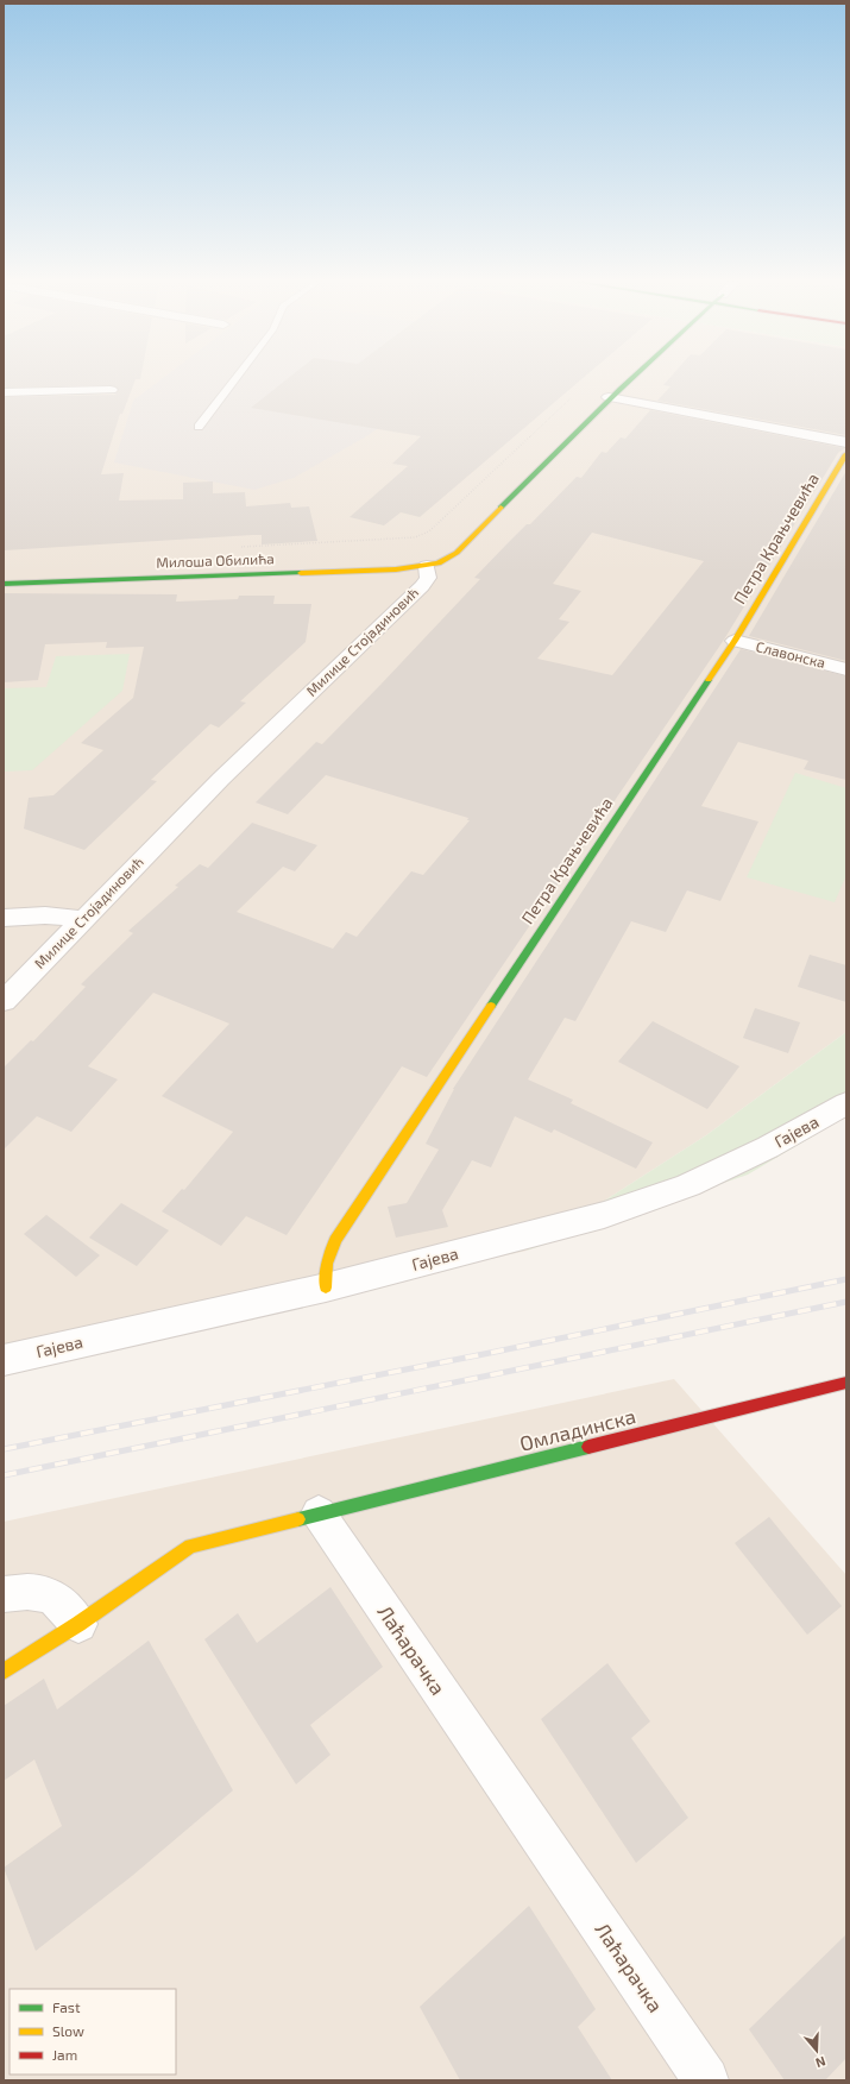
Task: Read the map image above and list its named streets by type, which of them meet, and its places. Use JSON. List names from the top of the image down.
{
  "streets": {
    "street": [
      "Петра Крањчевића",
      "Милоша Обилића",
      "Милице Стојадиновић",
      "Славонска",
      "Гајева",
      "Омладинска",
      "Лаћарачка"
    ]
  },
  "crossings": [
    ["Петра Крањчевића", "Славонска"],
    ["Петра Крањчевића", "Гајева"],
    ["Милоша Обилића", "Милице Стојадиновић"],
    ["Омладинска", "Лаћарачка"]
  ],
  "legend": ["Fast", "Slow", "Jam"],
  "north": "bottom"
}
